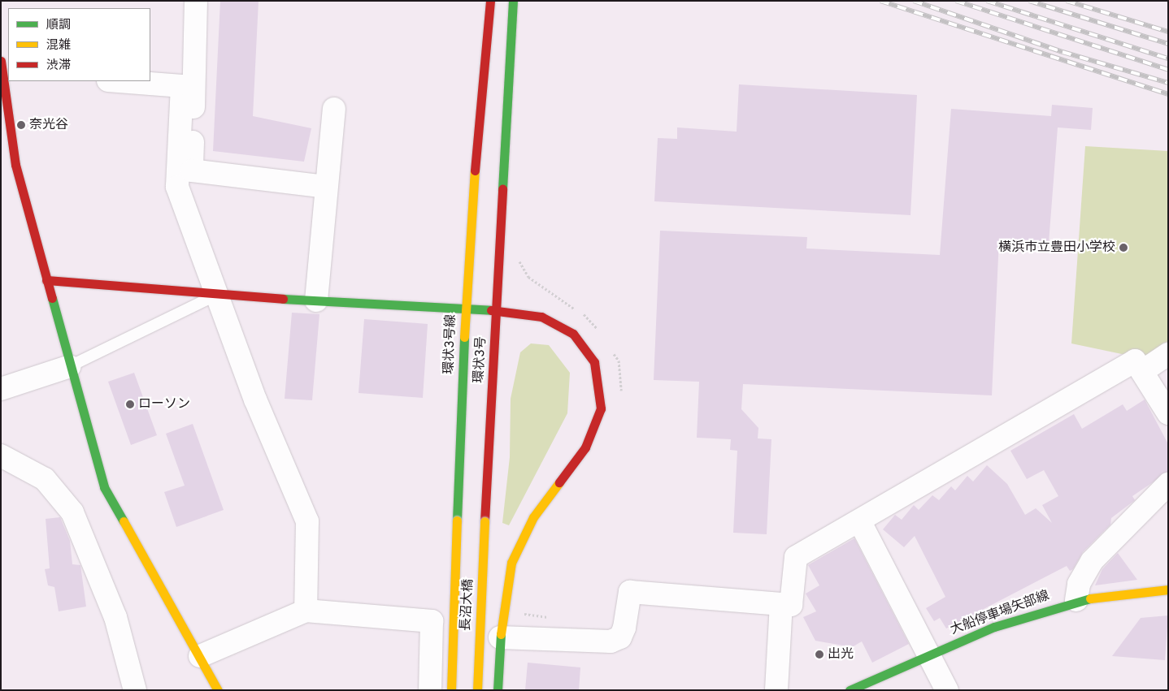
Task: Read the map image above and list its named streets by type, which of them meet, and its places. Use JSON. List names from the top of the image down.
{
  "streets": {
    "street": [
      "環状3号線",
      "環状3号",
      "長沼大橋",
      "大船停車場矢部線"
    ]
  },
  "crossings": [
    ["環状3号", "長沼大橋"]
  ],
  "places": [
    "奈光谷",
    "横浜市立豊田小学校",
    "ローソン",
    "出光"
  ],
  "legend": ["順調", "混雑", "渋滞"]
}
